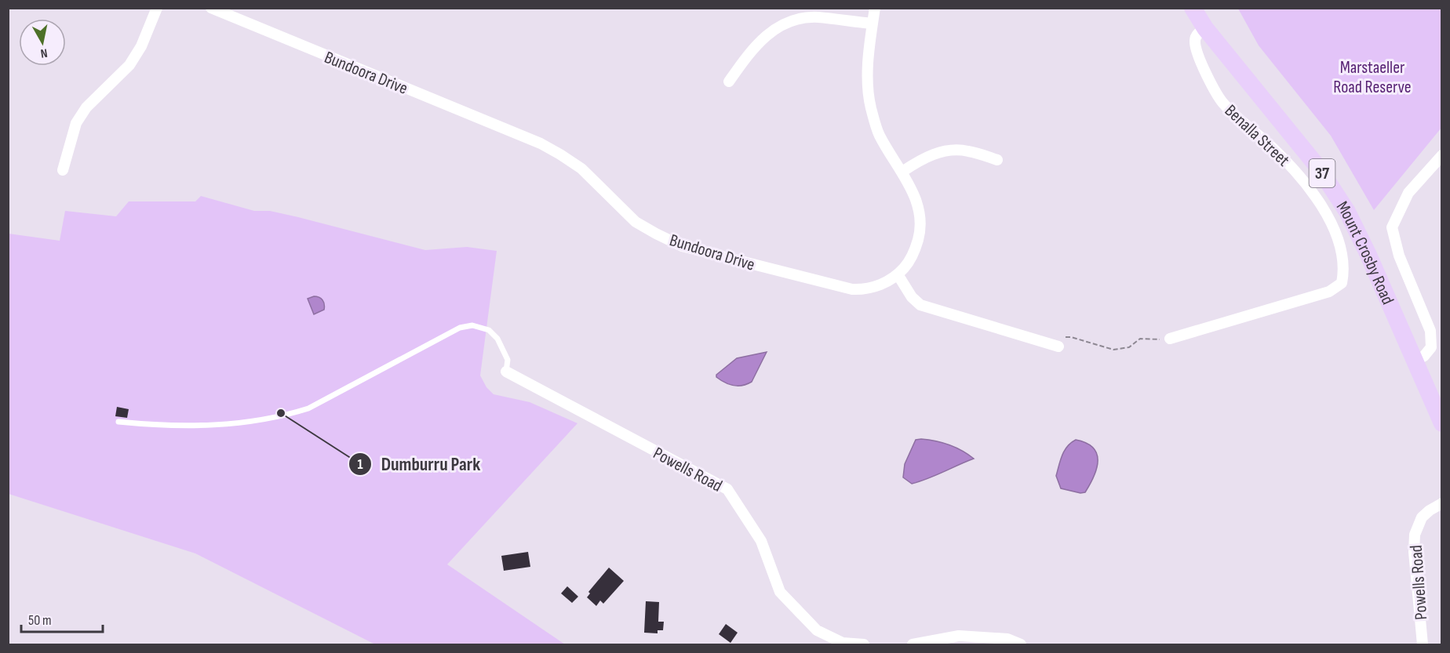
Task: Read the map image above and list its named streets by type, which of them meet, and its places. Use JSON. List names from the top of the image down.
{
  "streets": {
    "main road": ["37", "Mount Crosby Road"],
    "street": ["Bundoora Drive", "Benalla Street", "Powells Road"]
  },
  "crossings": [
    ["Benalla Street", "Mount Crosby Road"]
  ],
  "parks": ["Marstaeller Road Reserve"],
  "places": ["Dumburru Park"],
  "scale_bar": "50 m",
  "north": "bottom"
}
